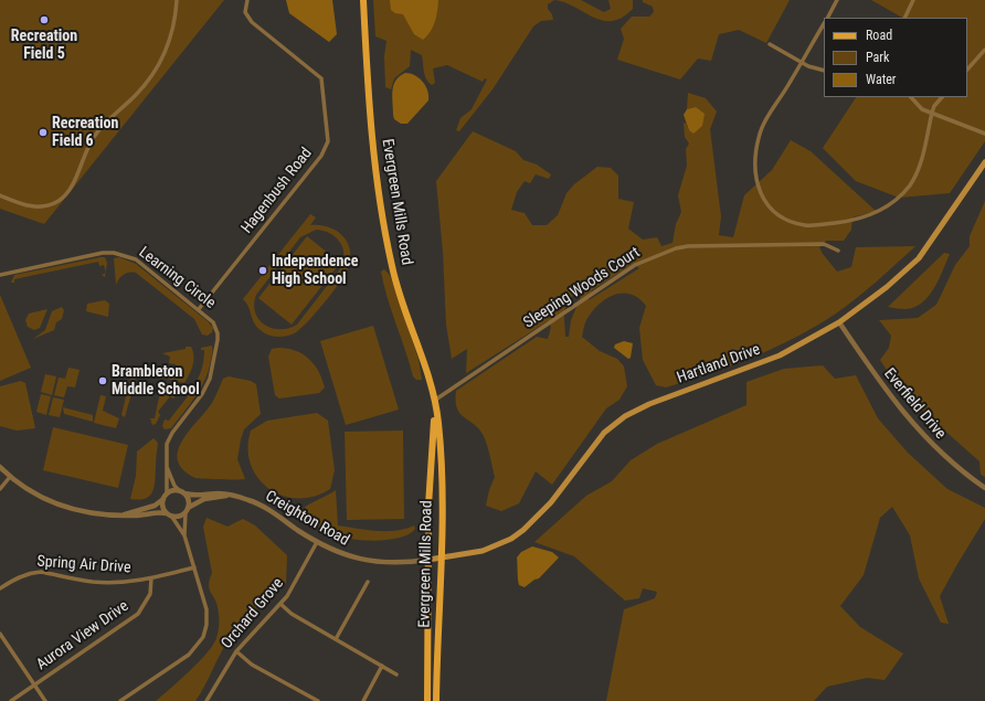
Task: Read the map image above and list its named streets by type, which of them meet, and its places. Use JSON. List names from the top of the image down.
{
  "streets": {
    "main road": ["Evergreen Mills Road", "Hartland Drive"],
    "street": [
      "Hagenbush Road",
      "Learning Circle",
      "Sleeping Woods Court",
      "Everfield Drive",
      "Creighton Road",
      "Spring Air Drive",
      "Orchard Grove",
      "Aurora View Drive"
    ]
  },
  "crossings": [
    ["Hagenbush Road", "Learning Circle"],
    ["Evergreen Mills Road", "Sleeping Woods Court"],
    ["Evergreen Mills Road", "Hartland Drive"],
    ["Evergreen Mills Road", "Creighton Road"],
    ["Learning Circle", "Creighton Road"],
    ["Hartland Drive", "Everfield Drive"],
    ["Hartland Drive", "Creighton Road"],
    ["Creighton Road", "Orchard Grove"],
    ["Spring Air Drive", "Aurora View Drive"]
  ],
  "places": [
    "Recreation Field 5",
    "Recreation Field 6",
    "Independence High School",
    "Brambleton Middle School"
  ],
  "legend": ["Road", "Park", "Water"]
}
